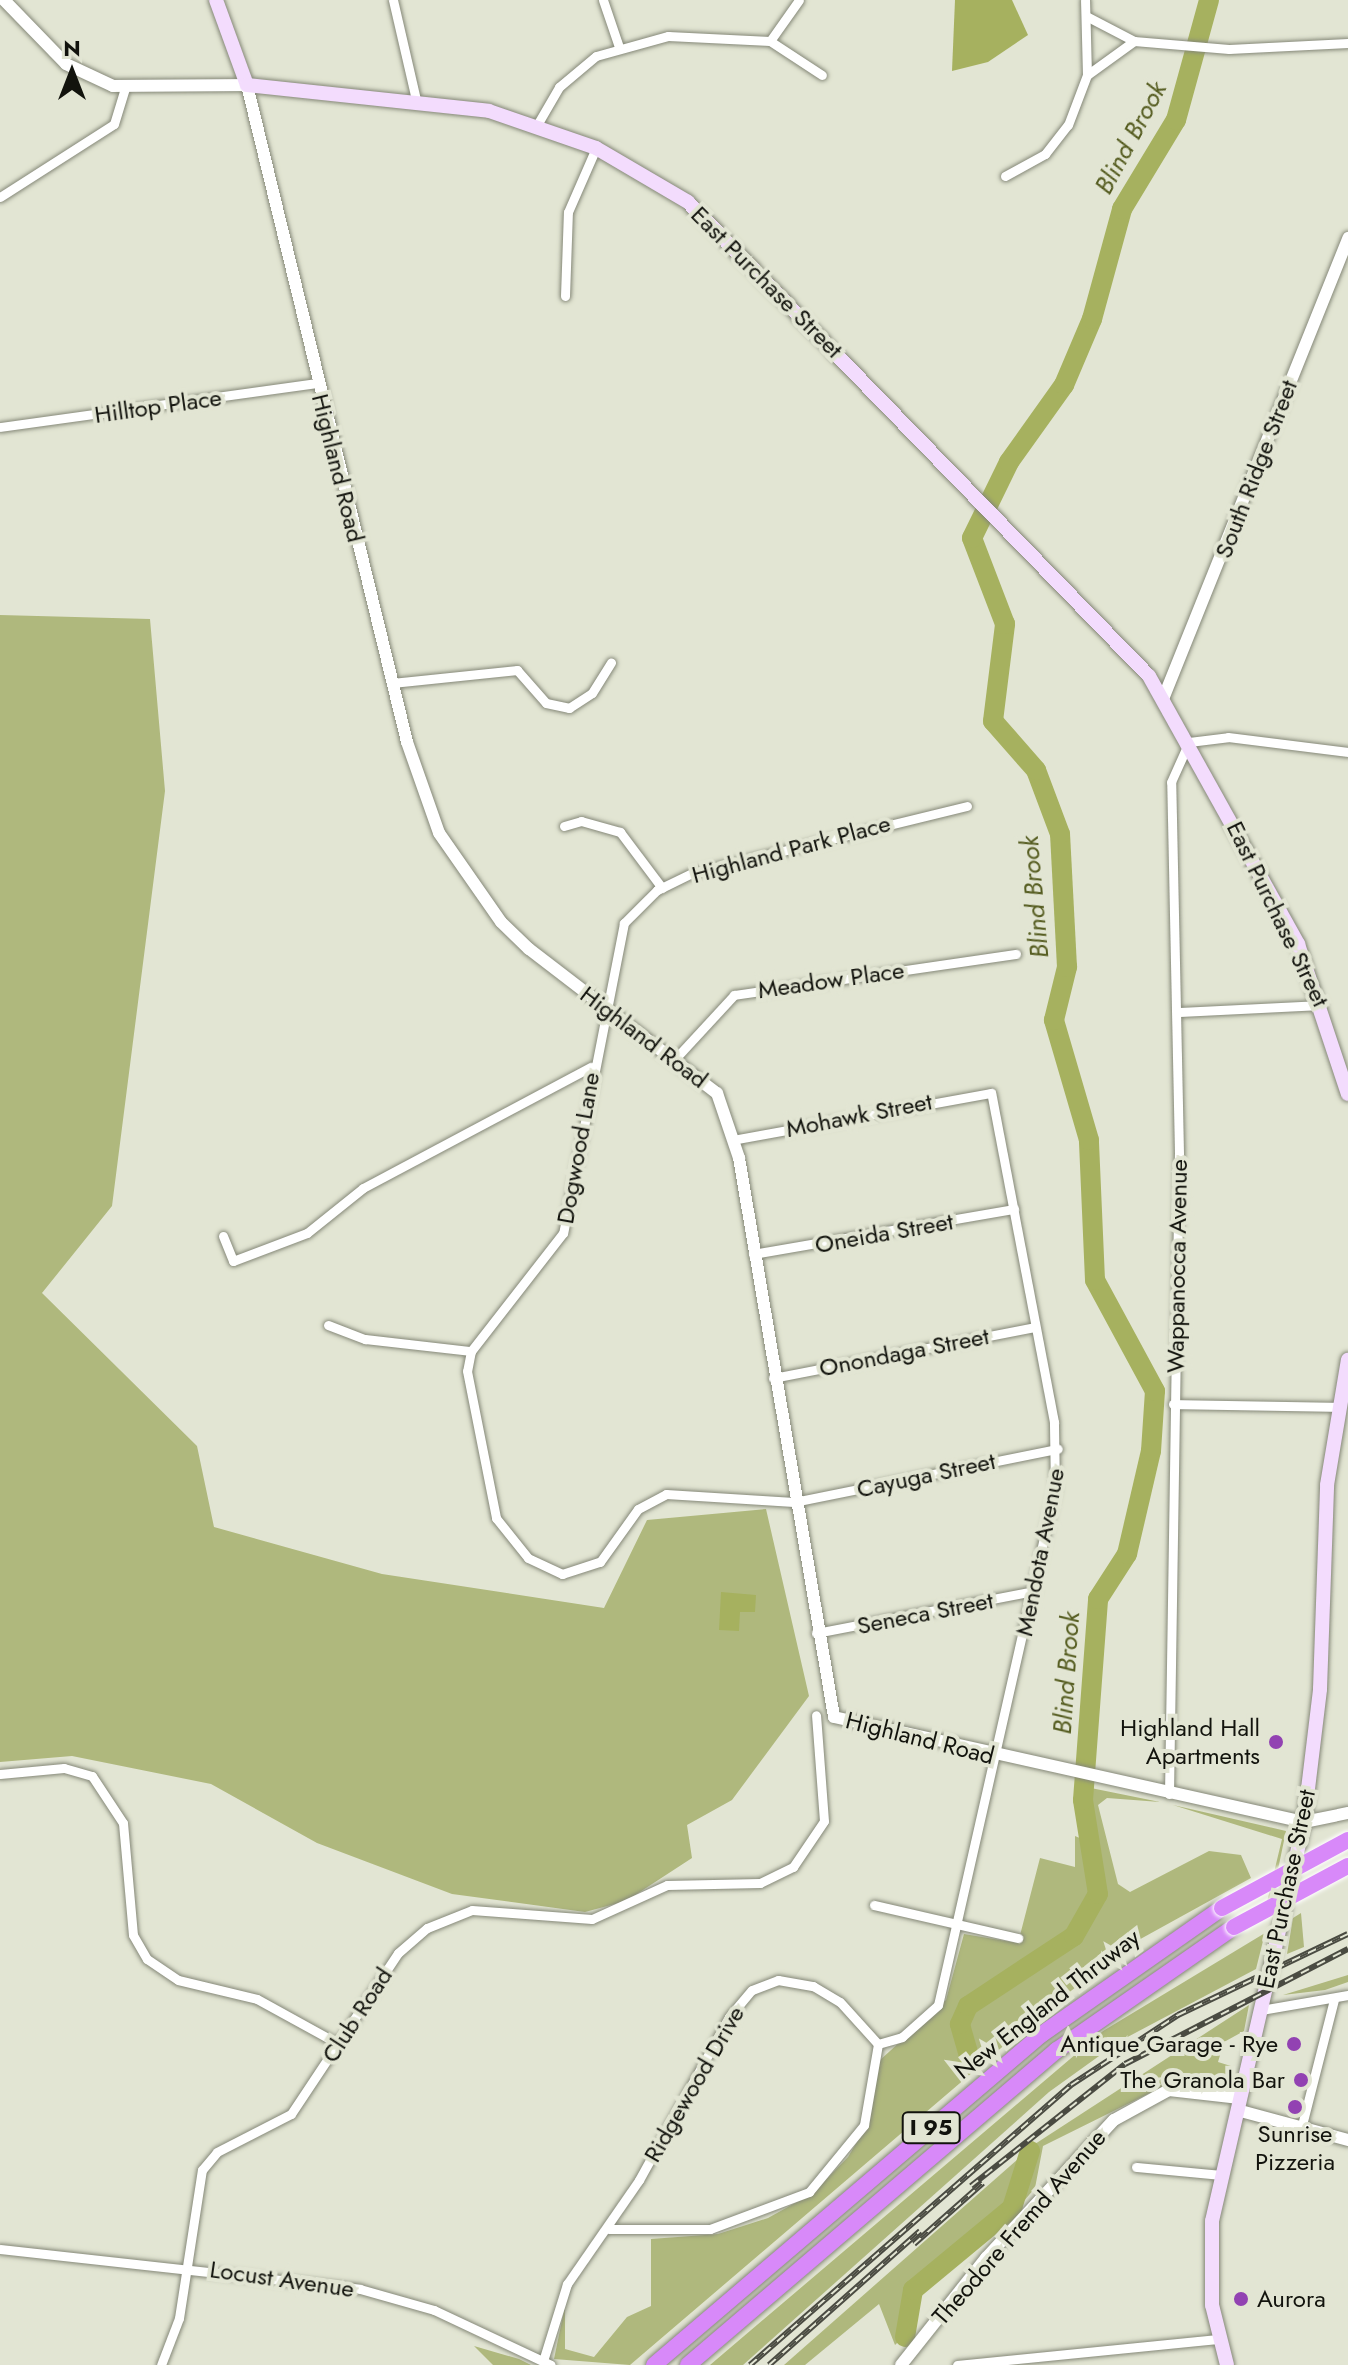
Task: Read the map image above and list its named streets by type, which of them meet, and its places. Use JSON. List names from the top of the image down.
{
  "streets": {
    "highway": ["New England Thruway", "I 95"],
    "main road": ["East Purchase Street"],
    "street": [
      "Hilltop Place",
      "Highland Road",
      "South Ridge Street",
      "Highland Park Place",
      "Meadow Place",
      "Mohawk Street",
      "Dogwood Lane",
      "Oneida Street",
      "Wappanocca Avenue",
      "Onondaga Street",
      "Cayuga Street",
      "Mendota Avenue",
      "Seneca Street",
      "Club Road",
      "Ridgewood Drive",
      "Theodore Fremd Avenue",
      "Locust Avenue"
    ]
  },
  "crossings": [
    ["East Purchase Street", "Highland Road"],
    ["East Purchase Street", "South Ridge Street"],
    ["East Purchase Street", "Wappanocca Avenue"],
    ["East Purchase Street", "Theodore Fremd Avenue"],
    ["Hilltop Place", "Highland Road"],
    ["Highland Road", "Highland Park Place"],
    ["Highland Road", "Meadow Place"],
    ["Highland Road", "Mohawk Street"],
    ["Highland Road", "Dogwood Lane"],
    ["Highland Road", "Oneida Street"],
    ["Highland Road", "Wappanocca Avenue"],
    ["Highland Road", "Onondaga Street"],
    ["Highland Road", "Cayuga Street"],
    ["Highland Road", "Mendota Avenue"],
    ["Highland Road", "Seneca Street"],
    ["Highland Park Place", "Dogwood Lane"],
    ["Mohawk Street", "Mendota Avenue"],
    ["Oneida Street", "Mendota Avenue"],
    ["Onondaga Street", "Mendota Avenue"],
    ["Cayuga Street", "Mendota Avenue"],
    ["Mendota Avenue", "Seneca Street"],
    ["Club Road", "Locust Avenue"],
    ["Ridgewood Drive", "Locust Avenue"]
  ],
  "water": ["Blind Brook"],
  "places": [
    "Highland Hall Apartments",
    "Antique Garage - Rye",
    "The Granola Bar",
    "Sunrise Pizzeria",
    "Aurora"
  ],
  "north": "top"
}
